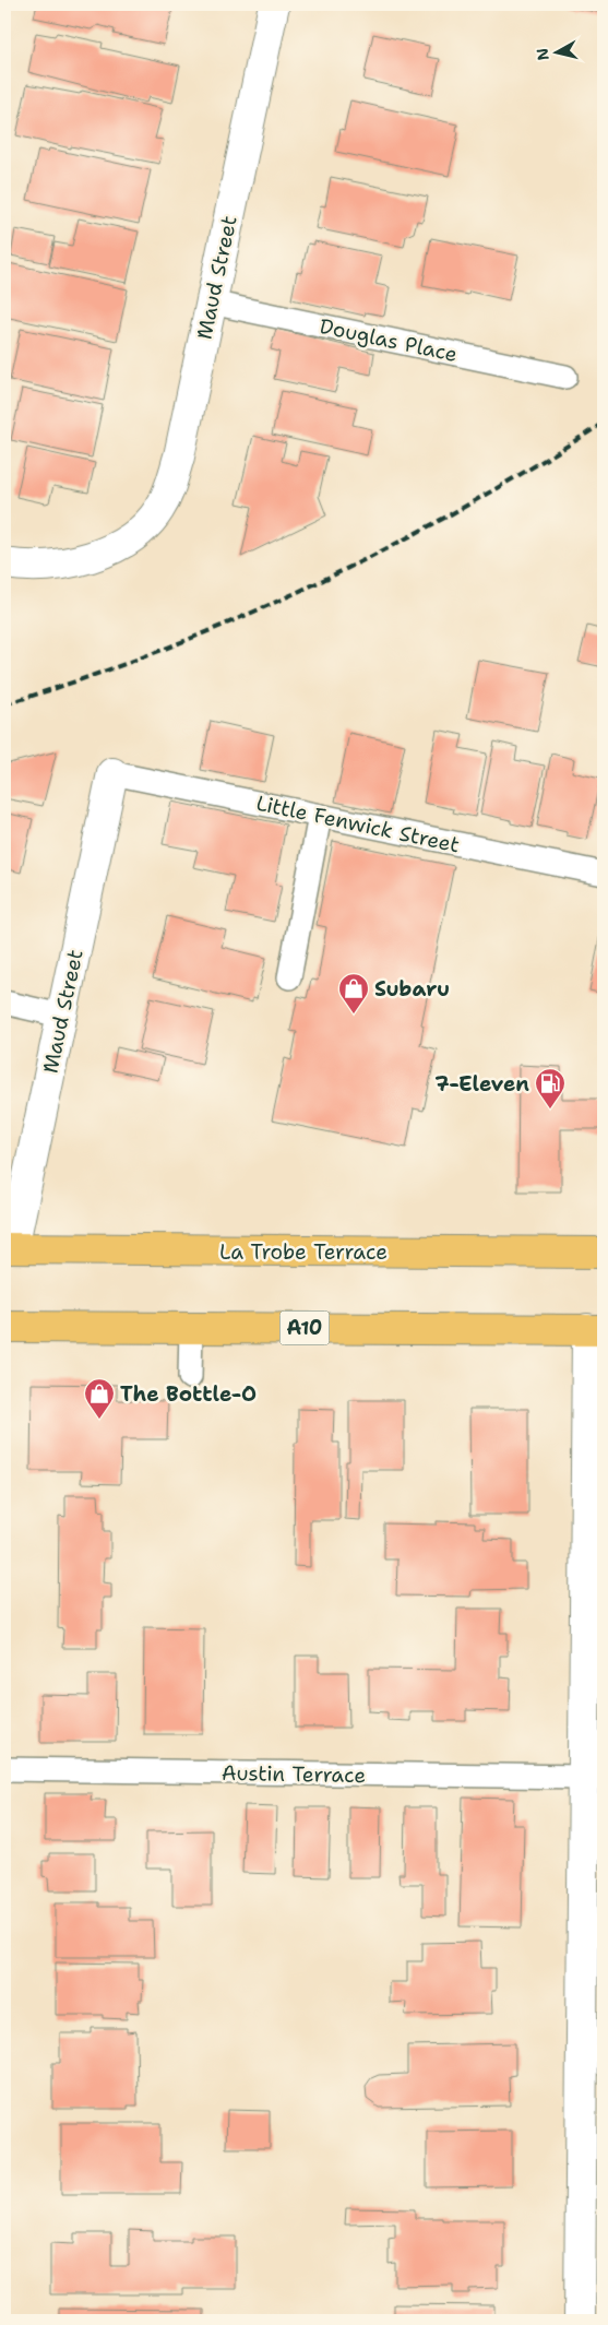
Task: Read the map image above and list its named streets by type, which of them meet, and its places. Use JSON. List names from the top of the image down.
{
  "streets": {
    "highway": ["La Trobe Terrace", "A10"],
    "street": ["Maud Street"],
    "lane": ["Douglas Place", "Little Fenwick Street", "Austin Terrace"]
  },
  "crossings": [
    ["Maud Street", "Douglas Place"],
    ["Maud Street", "Little Fenwick Street"],
    ["Maud Street", "La Trobe Terrace"]
  ],
  "places": {
    "shop": ["Subaru", "The Bottle-O"],
    "fuel station": ["7-Eleven"]
  },
  "north": "left"
}
